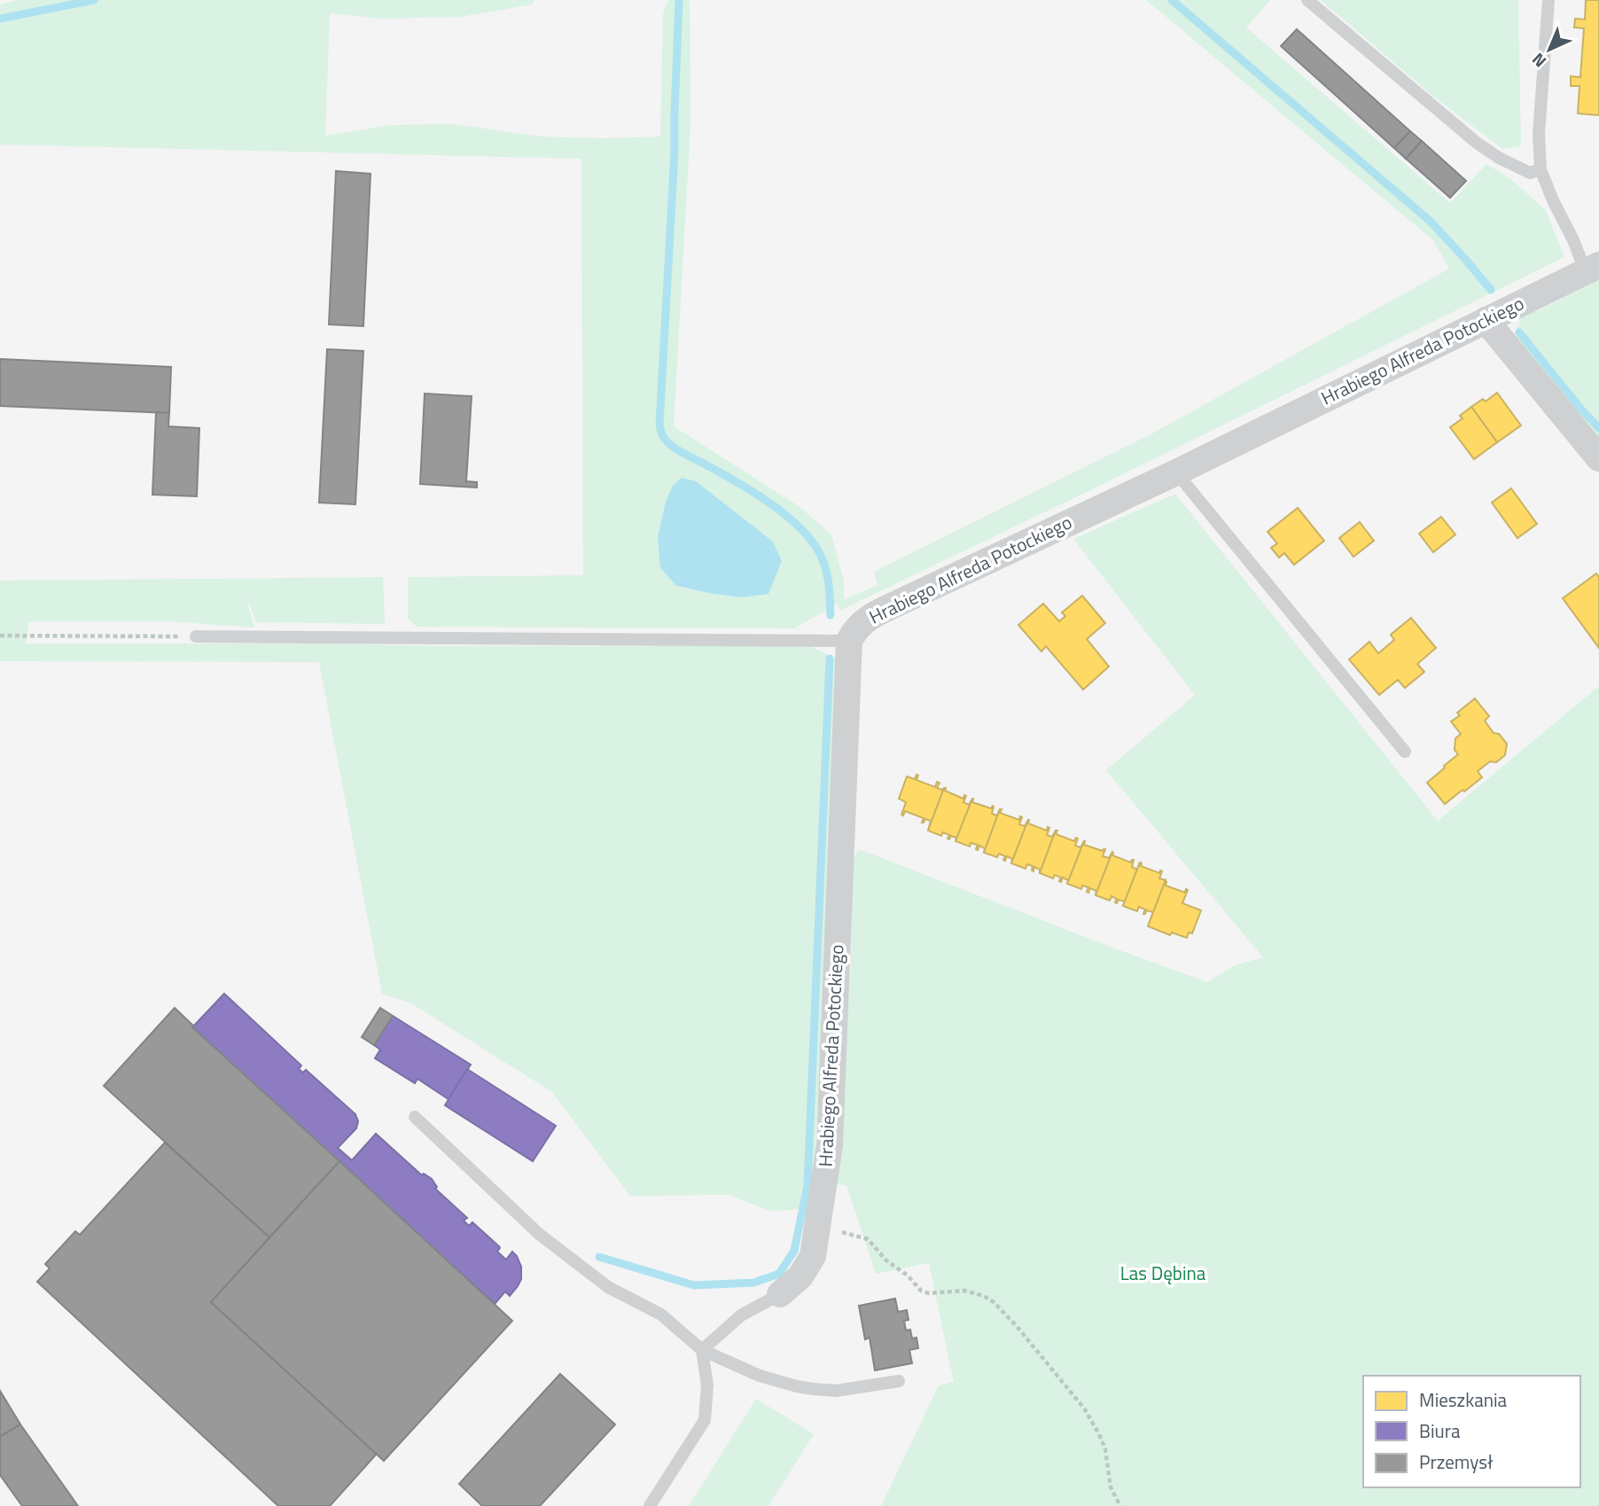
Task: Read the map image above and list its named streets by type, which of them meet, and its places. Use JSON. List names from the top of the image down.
{
  "streets": {
    "street": ["Hrabiego Alfreda Potockiego"]
  },
  "parks": ["Las Dębina"],
  "legend": ["Mieszkania", "Biura", "Przemysł"],
  "north": "bottom left"
}
